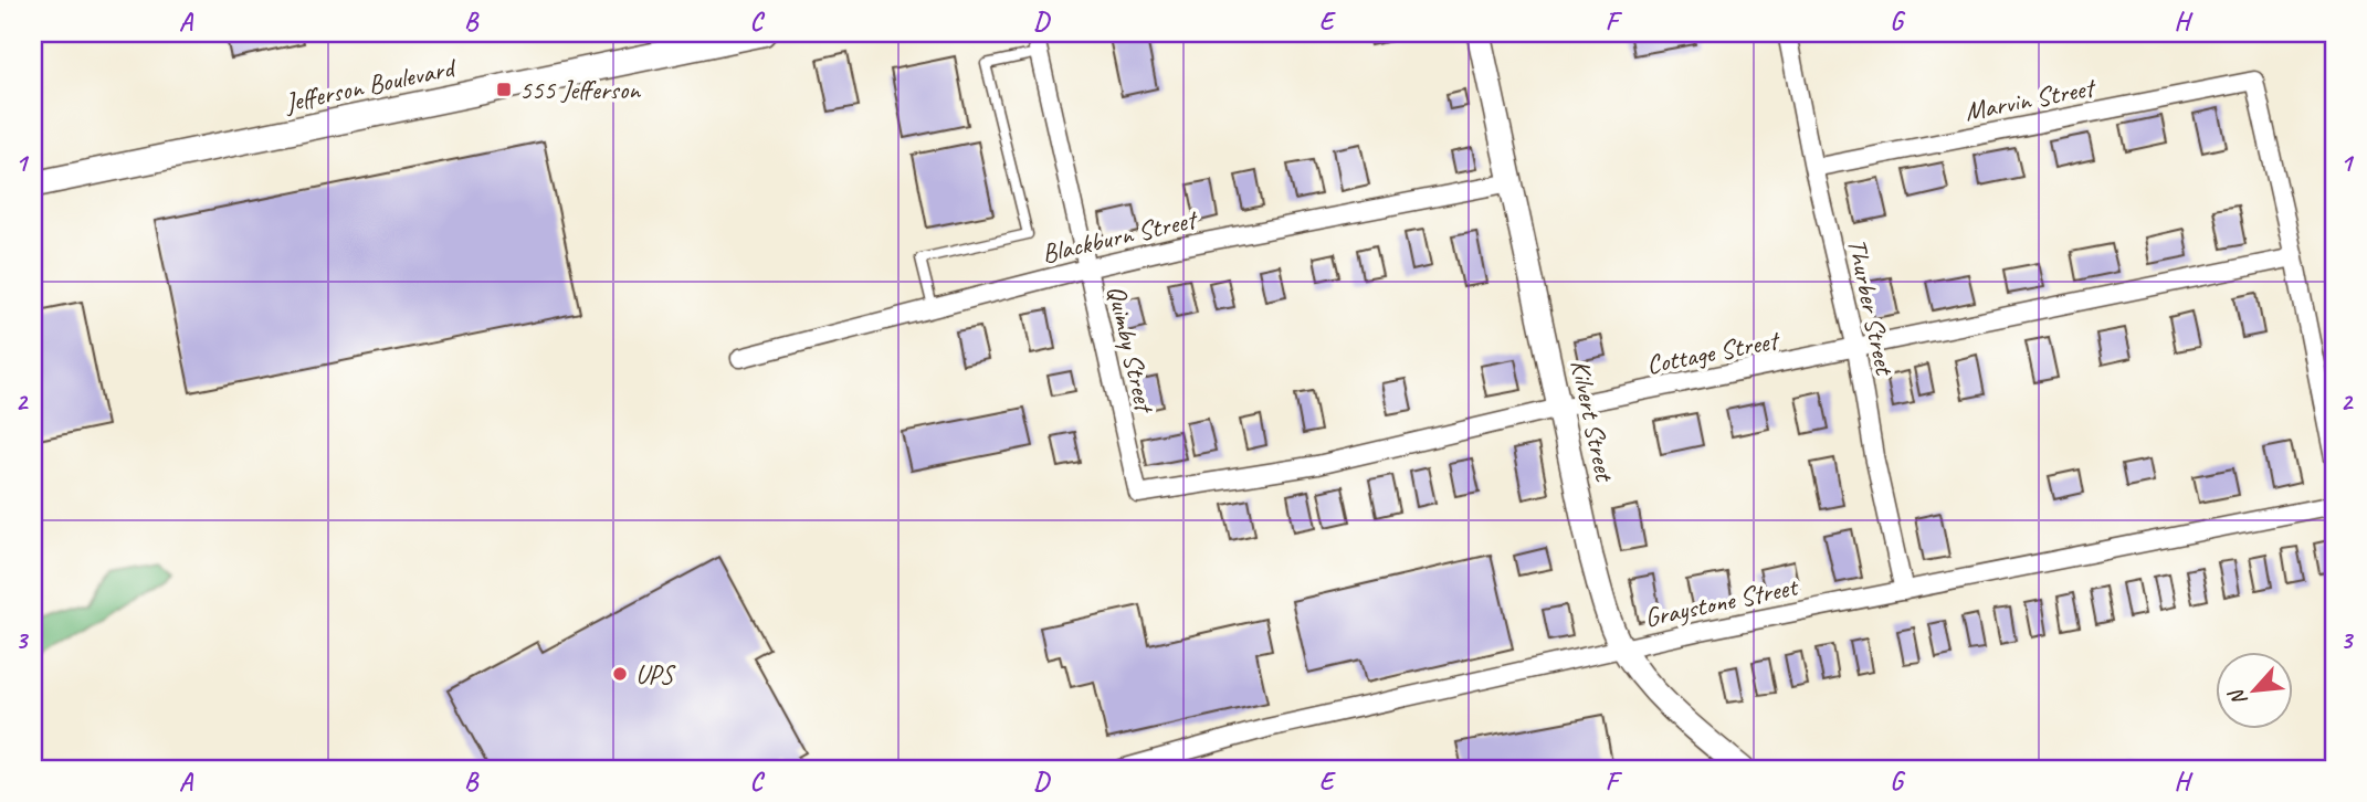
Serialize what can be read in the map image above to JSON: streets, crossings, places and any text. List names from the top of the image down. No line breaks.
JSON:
{"streets":{"main road":["Jefferson Boulevard"],"street":["Marvin Street","Blackburn Street","Thurber Street","Quimby Street","Cottage Street","Kilvert Street","Graystone Street"]},"crossings":[["Marvin Street","Thurber Street"],["Marvin Street","Cottage Street"],["Blackburn Street","Quimby Street"],["Blackburn Street","Kilvert Street"],["Thurber Street","Cottage Street"],["Thurber Street","Graystone Street"],["Quimby Street","Cottage Street"],["Cottage Street","Kilvert Street"],["Kilvert Street","Graystone Street"]],"places":{"transit":["555 Jefferson"],"other":["UPS"]},"north":"bottom left","grid":{"columns":["A","B","C","D","E","F","G","H"],"rows":["1","2","3"]}}
